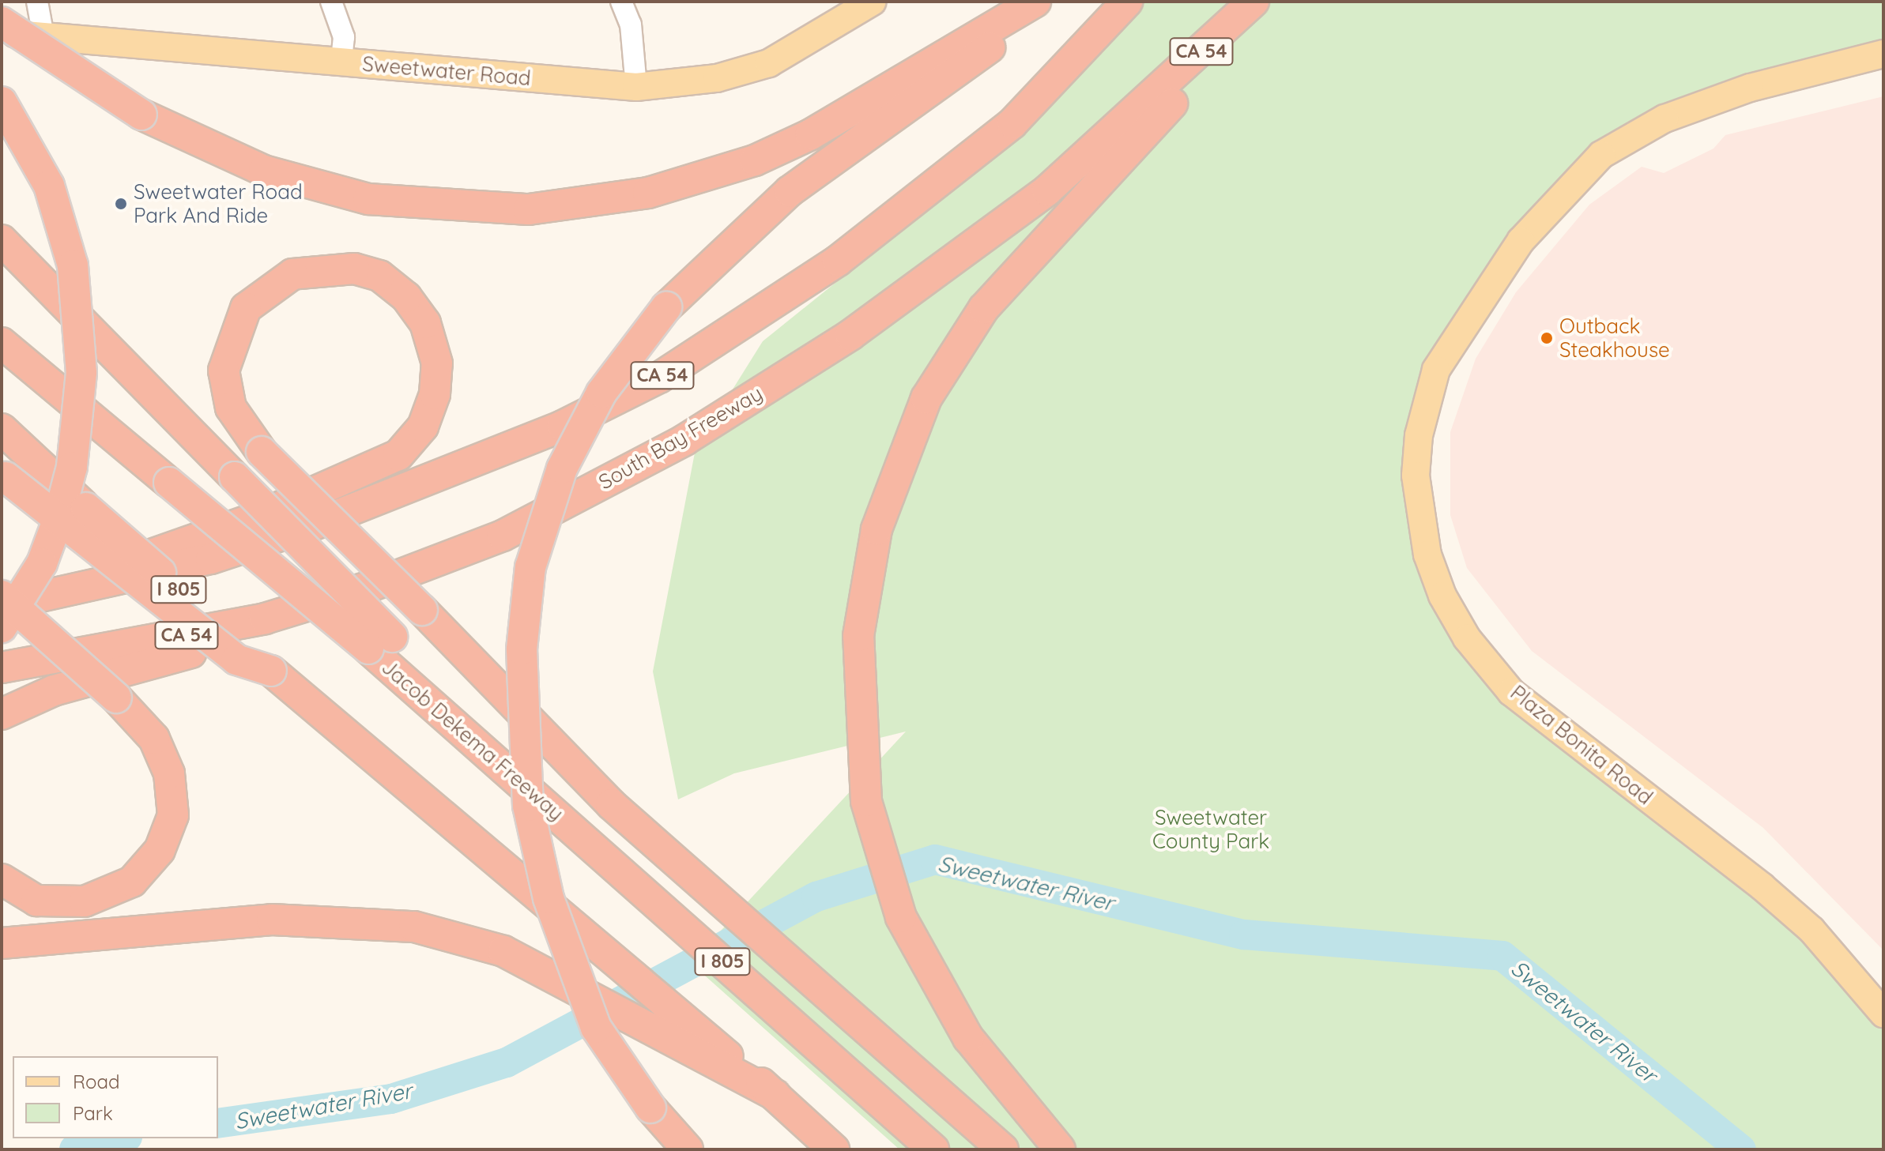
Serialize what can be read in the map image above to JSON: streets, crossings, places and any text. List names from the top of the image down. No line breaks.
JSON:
{"streets":{"highway":["CA 54","South Bay Freeway","I 805","Jacob Dekema Freeway"],"main road":["Sweetwater Road","Plaza Bonita Road"]},"water":["Sweetwater River"],"parks":["Sweetwater County Park"],"places":["Sweetwater Road Park And Ride","Outback Steakhouse"],"legend":["Road","Park"]}
